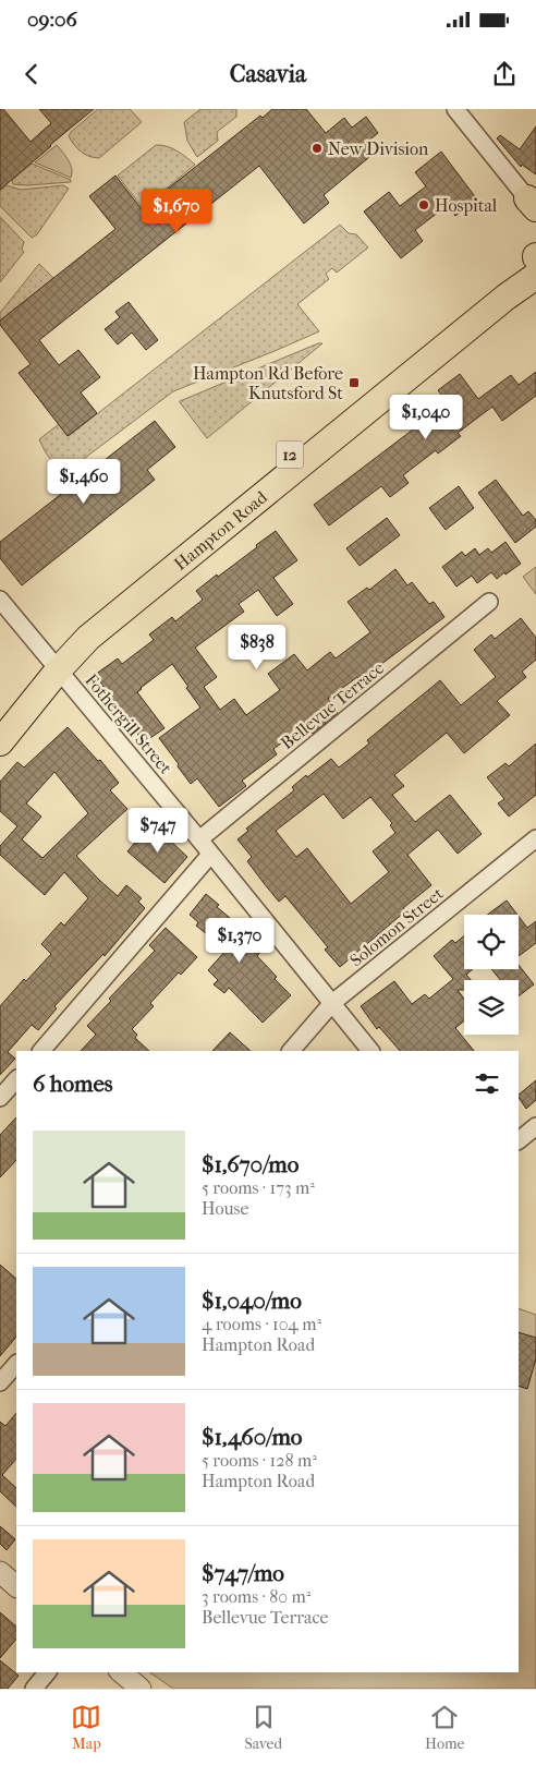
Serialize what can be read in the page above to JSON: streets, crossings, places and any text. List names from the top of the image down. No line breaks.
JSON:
{"streets":{"main road":["12","Hampton Road"],"street":["Bellevue Terrace","Fothergill Street","Solomon Street"]},"crossings":[["Hampton Road","Fothergill Street"],["Bellevue Terrace","Fothergill Street"],["Fothergill Street","Solomon Street"]],"places":{"other":["New Division","Hospital"],"transit":["Hampton Rd Before Knutsford St"]},"page":{"status":"09:06","header":"Casavia","price":["$1,670","$1,040","$1,460","$838","$747","$1,370"],"heading":"6 homes","list":[{"name":"$1,670/mo","note":"5 rooms · 173 m² · House"},{"name":"$1,040/mo","note":"4 rooms · 104 m² · Hampton Road"},{"name":"$1,460/mo","note":"5 rooms · 128 m² · Hampton Road"},{"name":"$747/mo","note":"3 rooms · 80 m² · Bellevue Terrace"}],"tabs":["Map","Saved","Home"]}}
